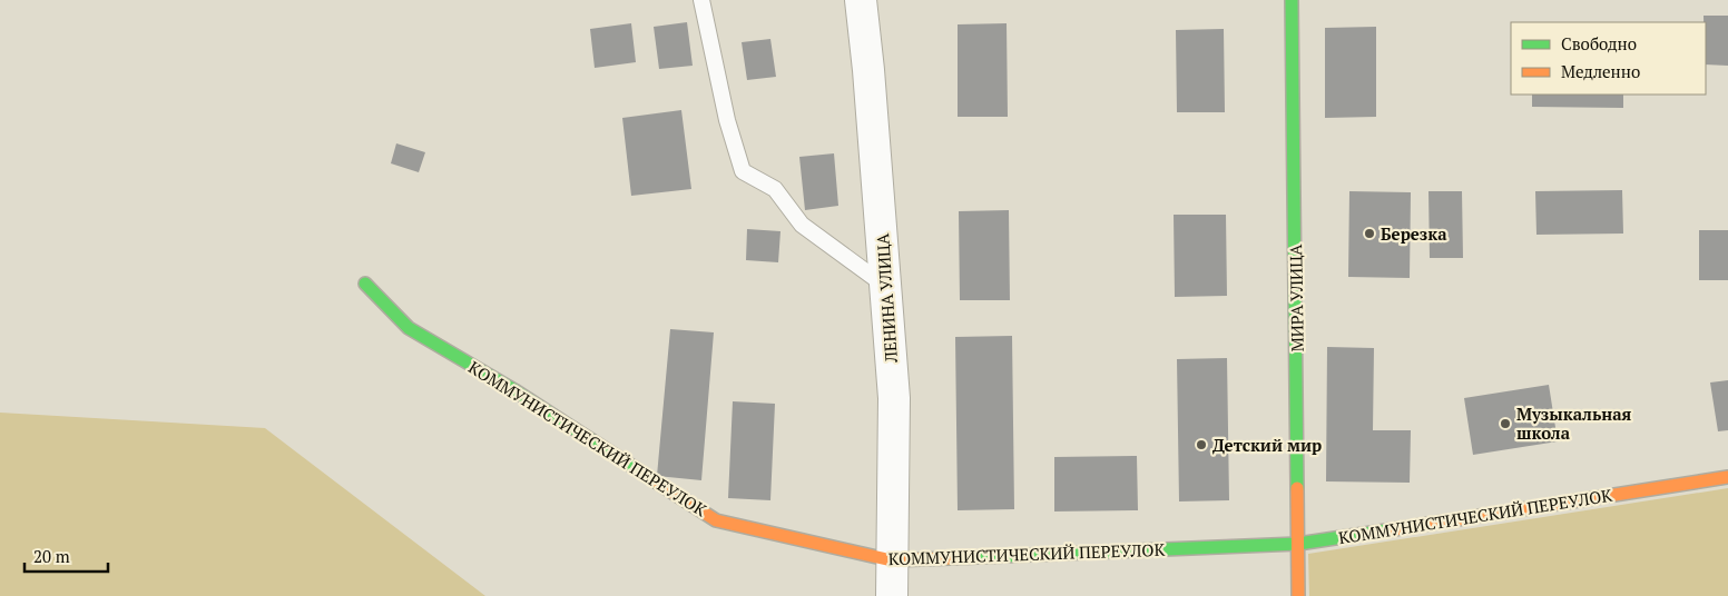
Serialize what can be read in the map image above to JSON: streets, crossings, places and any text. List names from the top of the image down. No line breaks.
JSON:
{"streets":{"street":["ЛЕНИНА УЛИЦА","МИРА УЛИЦА","КОММУНИСТИЧЕСКИЙ ПЕРЕУЛОК"]},"crossings":[["ЛЕНИНА УЛИЦА","КОММУНИСТИЧЕСКИЙ ПЕРЕУЛОК"],["МИРА УЛИЦА","КОММУНИСТИЧЕСКИЙ ПЕРЕУЛОК"]],"places":["Березка","Музыкальная школа","Детский мир"],"legend":["Свободно","Медленно"],"scale_bar":"20 m"}
